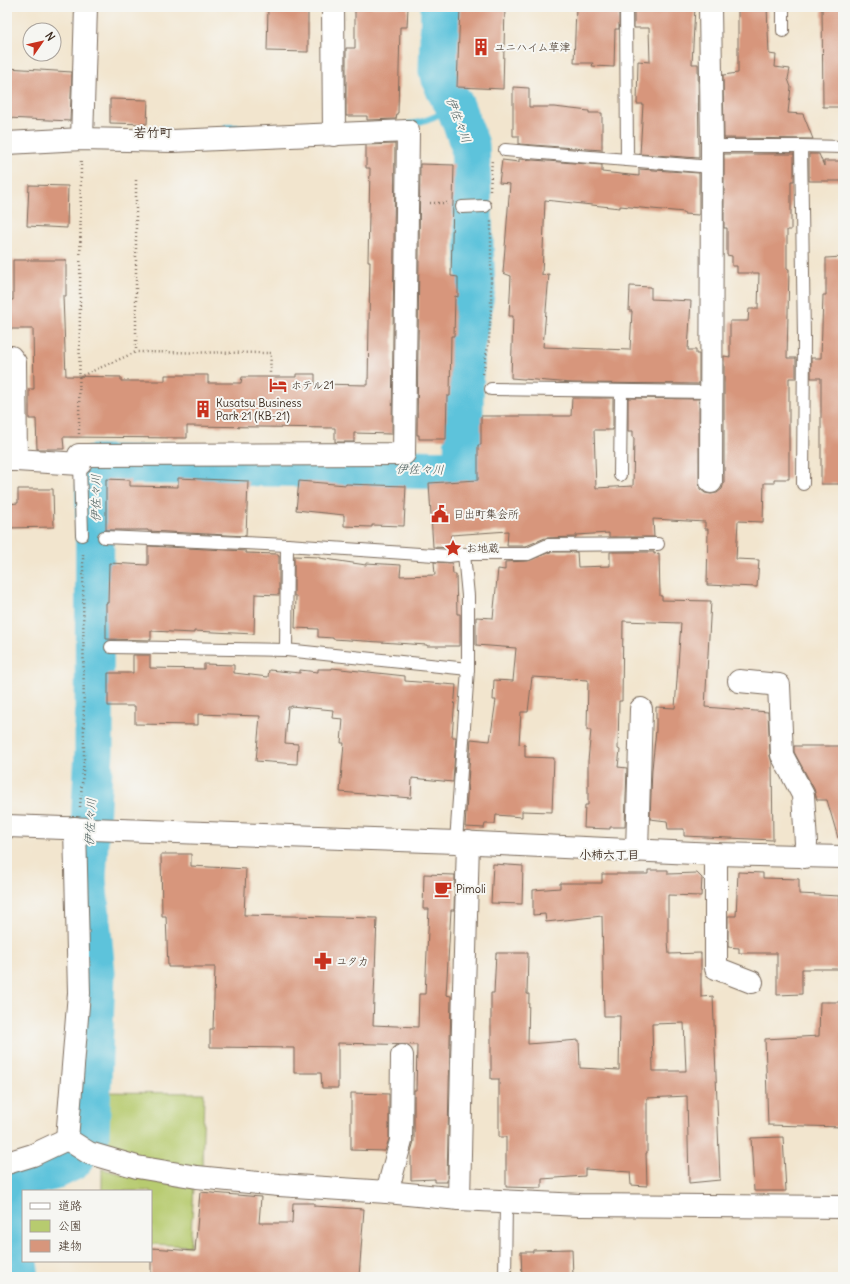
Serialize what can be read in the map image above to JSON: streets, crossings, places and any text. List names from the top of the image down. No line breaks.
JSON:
{"districts":["若竹町","小柿六丁目"],"water":["伊佐々川"],"places":{"building":["ユニハイム草津","Kusatsu Business Park 21 (KB-21)"],"hotel":["ホテル21"],"public building":["日出町集会所"],"place":["お地蔵"],"cafe":["Pimoli"],"pharmacy":["ユタカ"]},"legend":["道路","公園","建物"],"north":"top right"}
